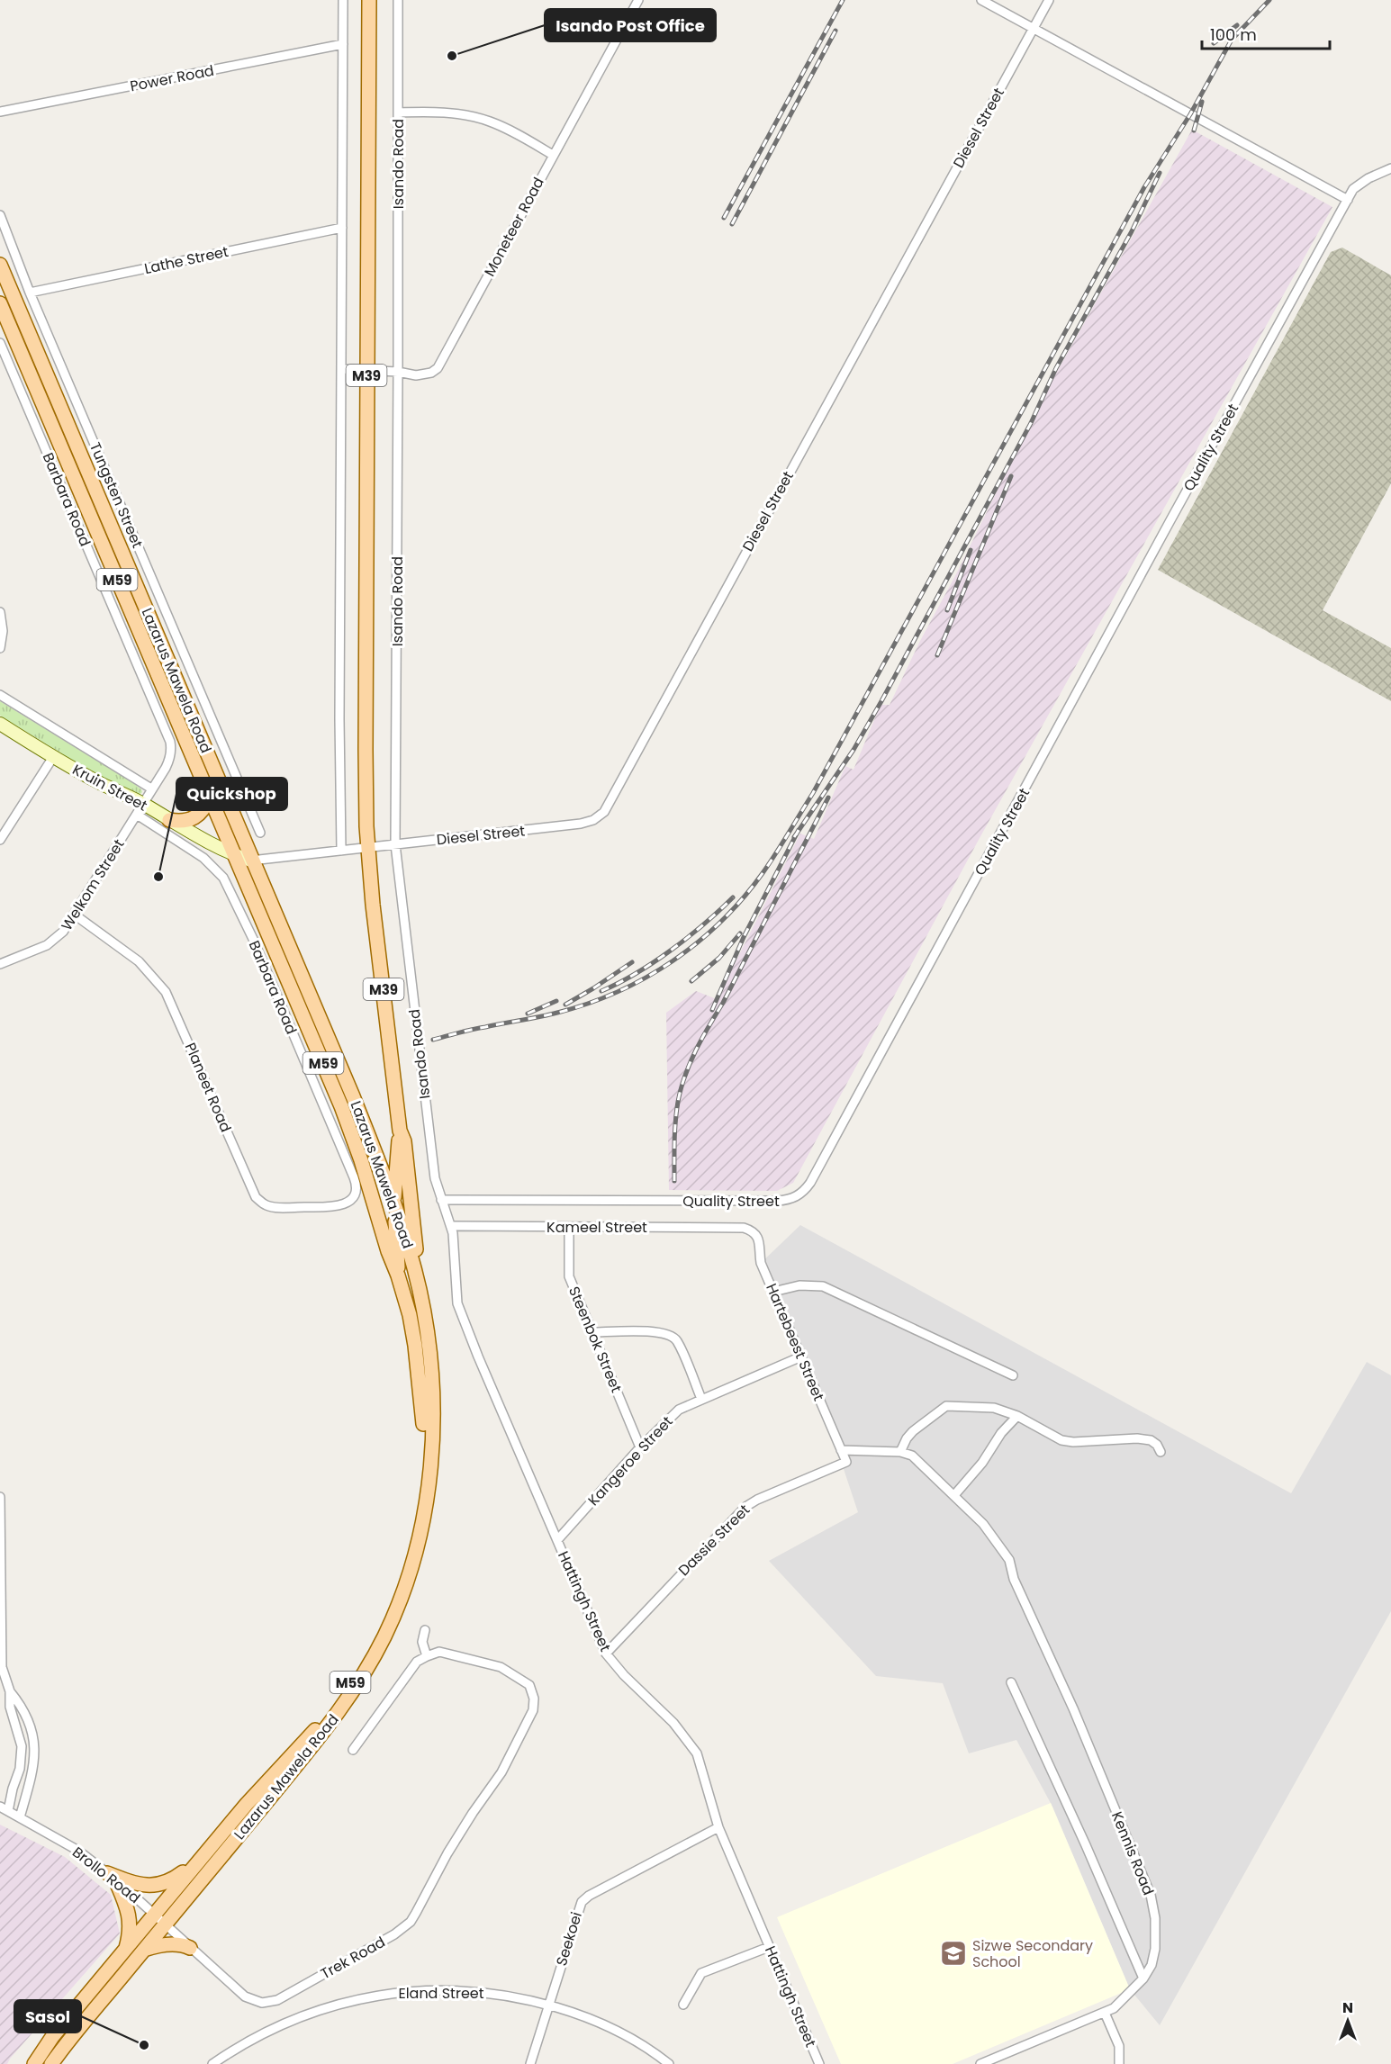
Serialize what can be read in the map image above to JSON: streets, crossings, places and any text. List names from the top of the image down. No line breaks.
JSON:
{"streets":{"main road":["Isando Road","M39","M59","Lazarus Mawela Road","Kruin Street"],"street":["Power Road","Diesel Street","Moneteer Road","Lathe Street","Quality Street","Tungsten Street","Barbara Road","Welkom Street","Planeet Road","Kameel Street","Steenbok Street","Hartebeest Street","Kangeroe Street","Dassie Street","Hattingh Street","Kennis Road","Brollo Road","Seekoei","Trek Road","Eland Street"]},"crossings":[["Diesel Street","Isando Road"],["Isando Road","Moneteer Road"],["Isando Road","M39"],["Isando Road","Quality Street"],["Isando Road","Lazarus Mawela Road"],["Isando Road","Hattingh Street"],["Lathe Street","Tungsten Street"],["M39","Lazarus Mawela Road"],["Quality Street","Hattingh Street"],["Barbara Road","Kruin Street"],["Barbara Road","Welkom Street"],["Barbara Road","Planeet Road"],["M59","Lazarus Mawela Road"],["M59","Brollo Road"],["M59","Trek Road"],["Lazarus Mawela Road","Kruin Street"],["Lazarus Mawela Road","Brollo Road"],["Lazarus Mawela Road","Trek Road"],["Kruin Street","Welkom Street"],["Welkom Street","Planeet Road"],["Kameel Street","Steenbok Street"],["Kameel Street","Hartebeest Street"],["Kameel Street","Hattingh Street"],["Steenbok Street","Kangeroe Street"],["Hartebeest Street","Kangeroe Street"],["Hartebeest Street","Dassie Street"],["Kangeroe Street","Hattingh Street"],["Dassie Street","Hattingh Street"],["Hattingh Street","Seekoei"],["Brollo Road","Trek Road"],["Seekoei","Eland Street"]],"places":{"other":["Isando Post Office","Quickshop","Sasol"],"school or university":["Sizwe Secondary School"]},"scale_bar":"100 m","north":"top"}
